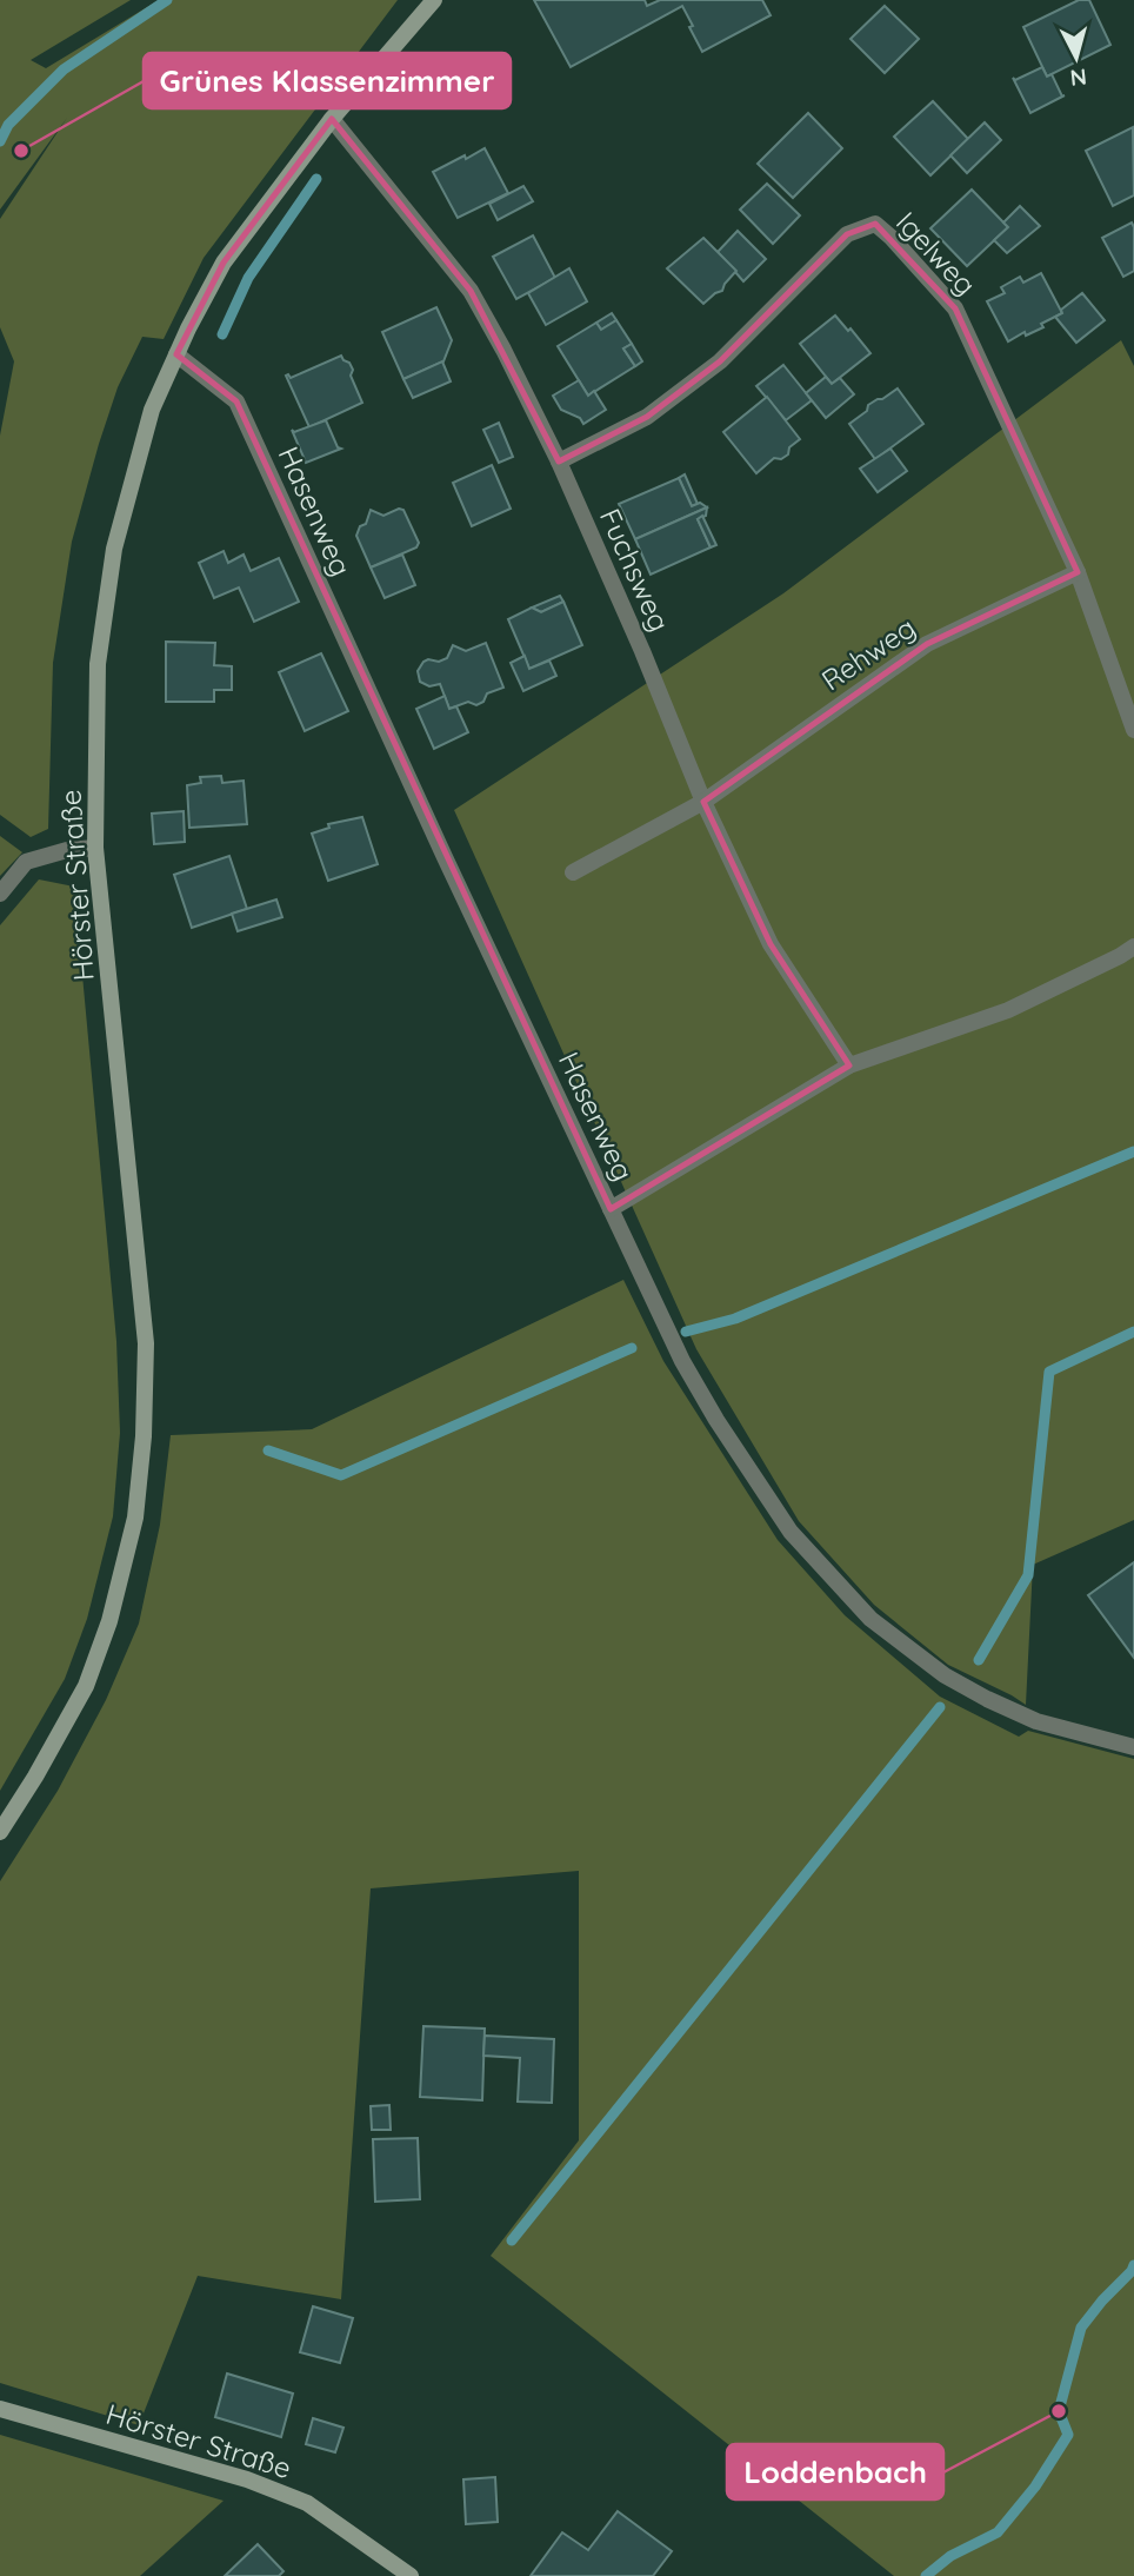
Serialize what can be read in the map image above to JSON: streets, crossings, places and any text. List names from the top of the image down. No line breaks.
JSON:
{"streets":{"street":["Igelweg","Hasenweg","Fuchsweg","Rehweg","Hörster Straße"]},"crossings":[["Igelweg","Fuchsweg"],["Igelweg","Rehweg"],["Hasenweg","Hörster Straße"],["Fuchsweg","Rehweg"],["Fuchsweg","Hörster Straße"]],"places":["Grünes Klassenzimmer","Loddenbach"],"north":"bottom"}
